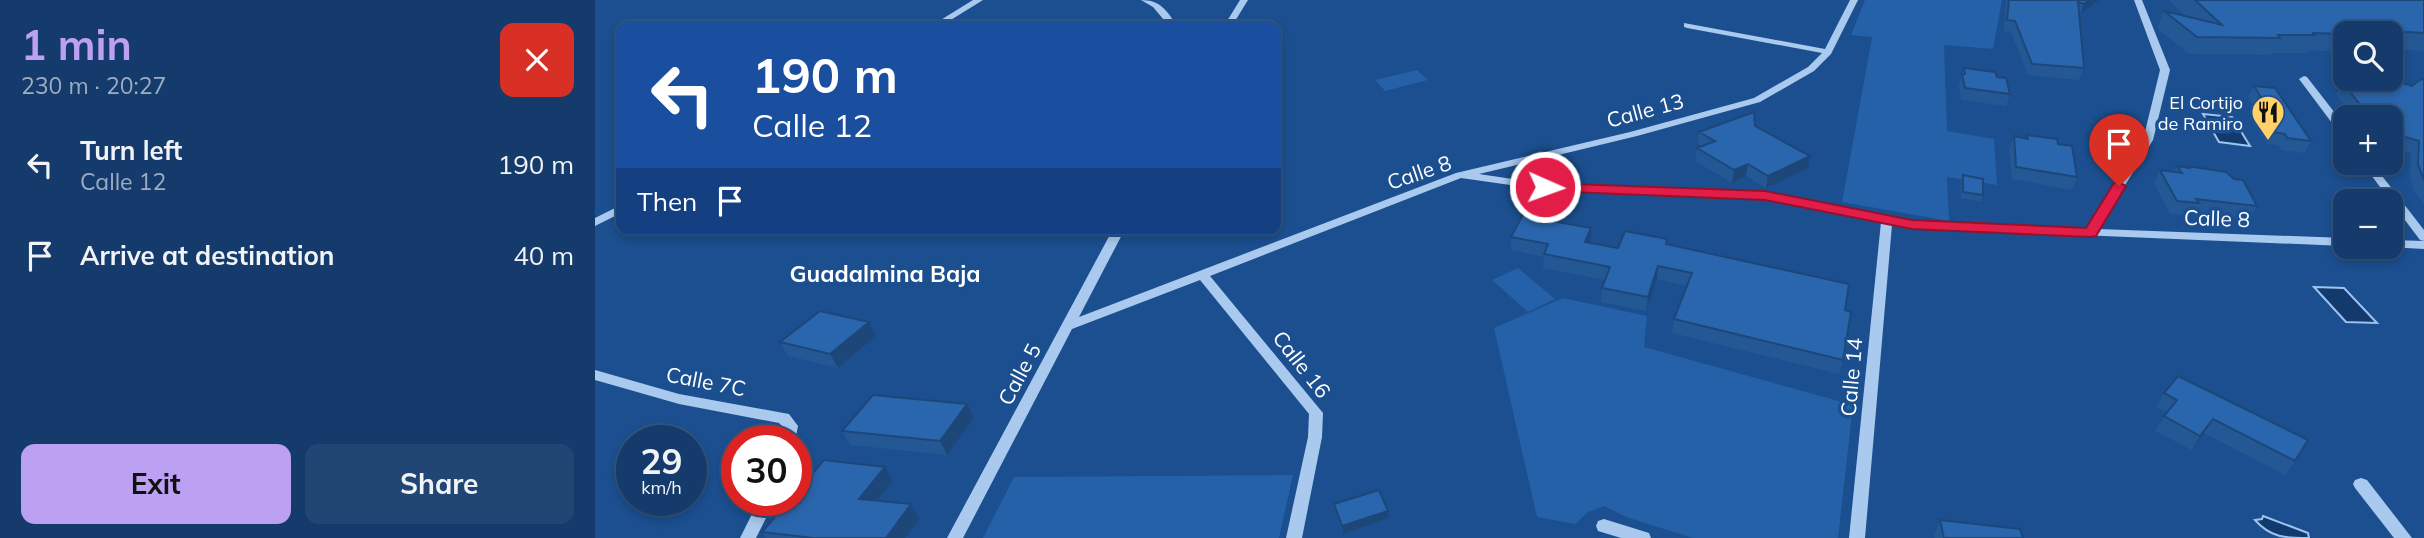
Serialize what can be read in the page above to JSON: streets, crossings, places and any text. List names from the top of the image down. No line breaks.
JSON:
{"streets":{"street":["Calle 13","Calle 8","Calle 16","Calle 5","Calle 14","Calle 7C"]},"crossings":[["Calle 13","Calle 8"],["Calle 8","Calle 16"],["Calle 8","Calle 5"],["Calle 8","Calle 14"]],"districts":["Guadalmina Baja"],"places":{"restaurant":["El Cortijo de Ramiro"]},"page":{"heading":["1 min","230 m · 20:27"],"map_buttons":["+","−"],"turn":["190 m","Calle 12"],"list":[{"name":"Turn left","note":"Calle 12","value":"190 m"},{"name":"Arrive at destination","value":"40 m"}],"then":"Then","speed":"29 km/h","limit":"30","buttons":["Exit","Share"]}}
